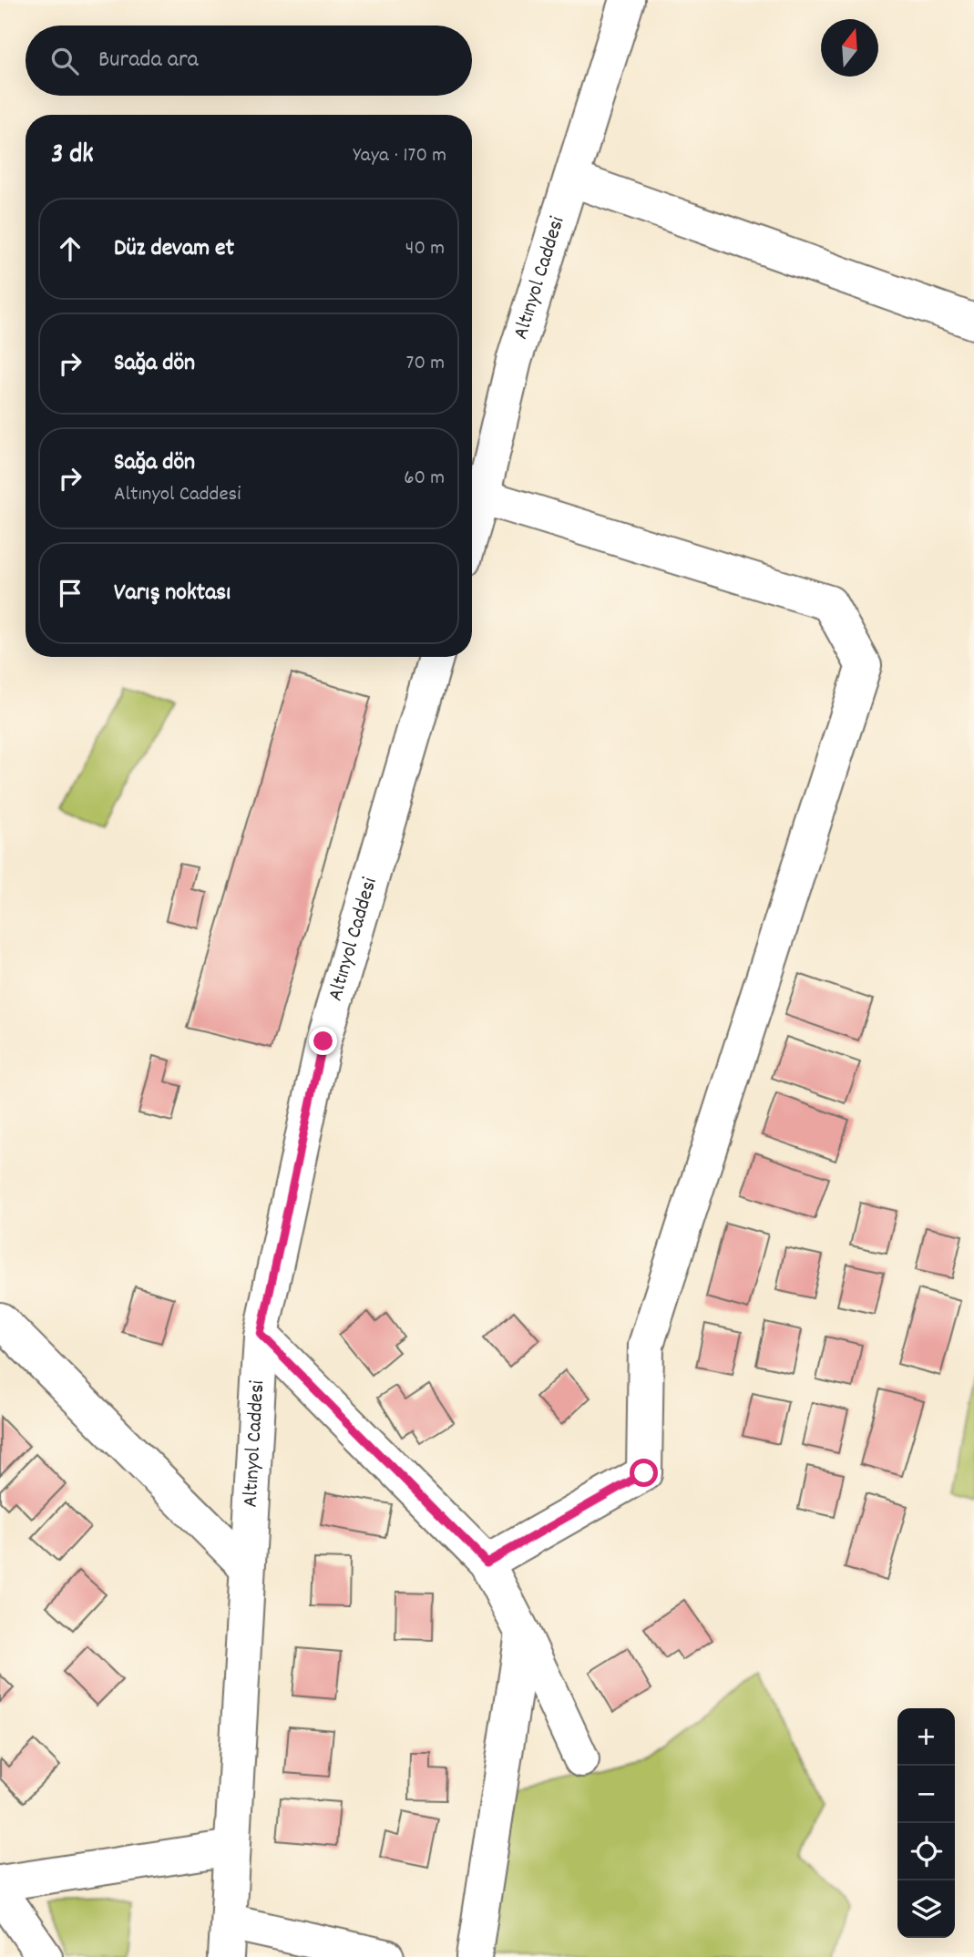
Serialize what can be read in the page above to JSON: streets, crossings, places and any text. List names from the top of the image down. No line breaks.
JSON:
{"streets":{"street":["Altınyol Caddesi"]},"north":"top","page":{"search":"Burada ara","heading":["3 dk","Yaya · 170 m"],"list":[["Düz devam et","40 m"],["Sağa dön","70 m"],["Sağa dön","Altınyol Caddesi","60 m"],"Varış noktası"],"map_buttons":["+","−"]}}
